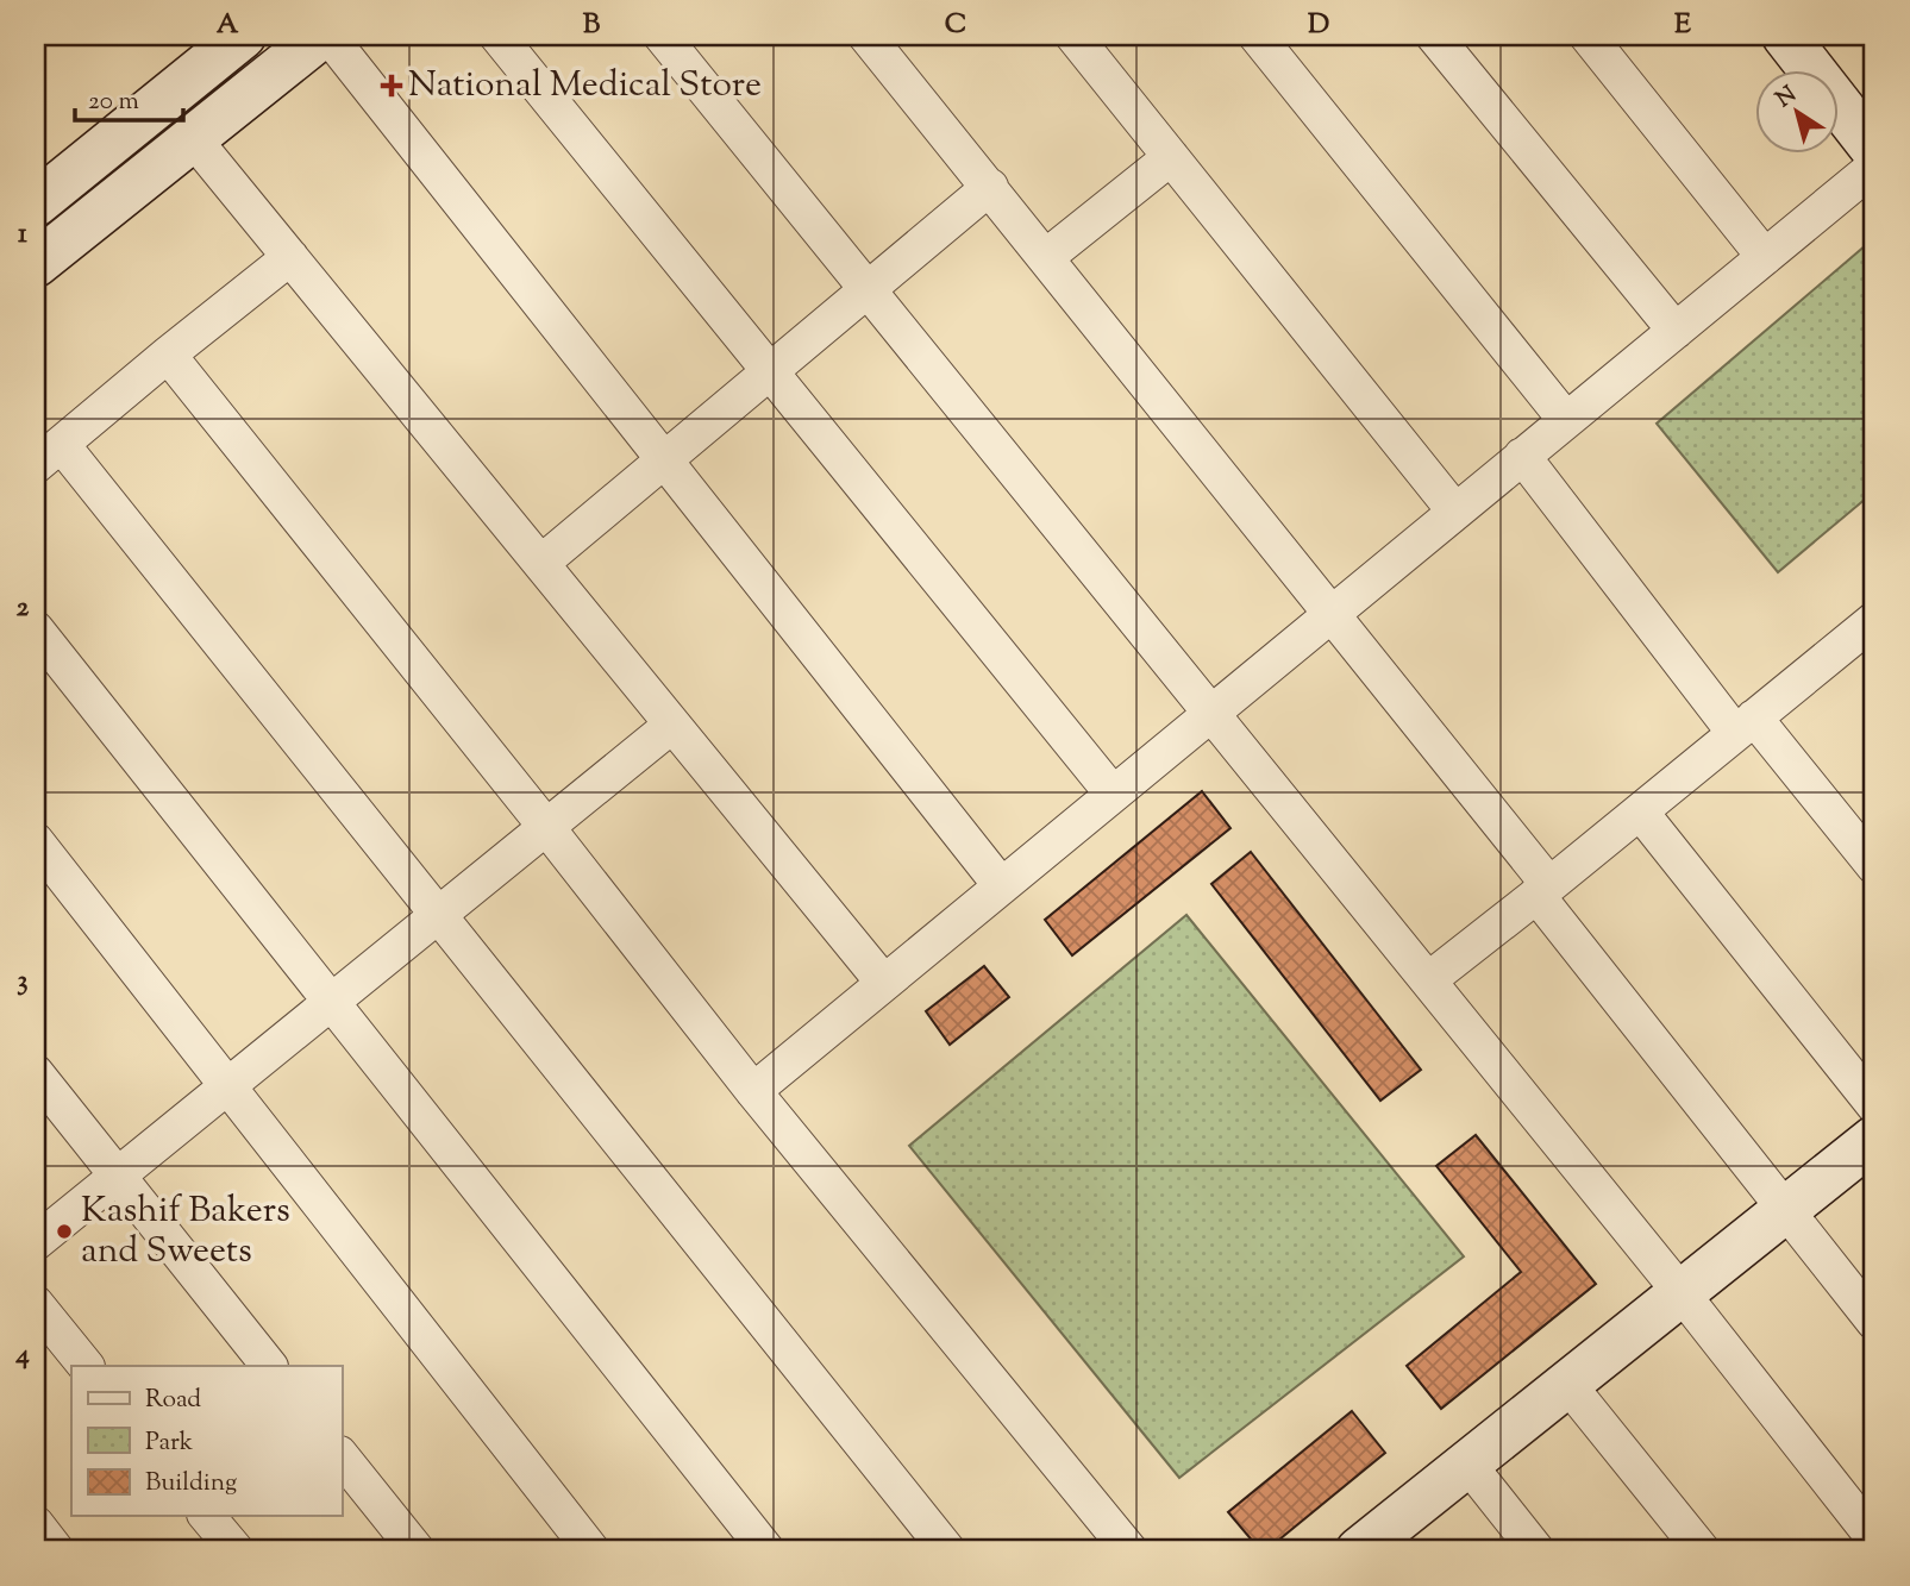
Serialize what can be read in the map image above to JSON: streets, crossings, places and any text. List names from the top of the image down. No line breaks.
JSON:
{"places":{"health":["National Medical Store"],"other":["Kashif Bakers and Sweets"]},"legend":["Road","Park","Building"],"scale_bar":"20 m","north":"top left","grid":{"columns":["A","B","C","D","E"],"rows":["1","2","3","4"]}}
